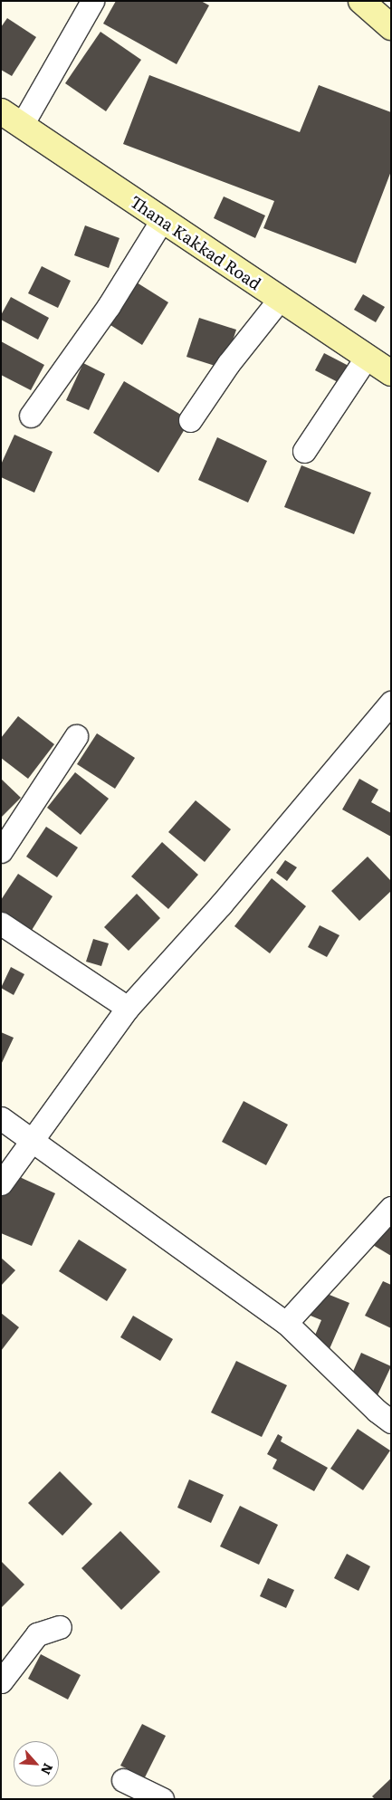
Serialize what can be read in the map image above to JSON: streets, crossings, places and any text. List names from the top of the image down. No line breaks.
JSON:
{"streets":{"main road":["Thana Kakkad Road"]},"north":"bottom right"}
